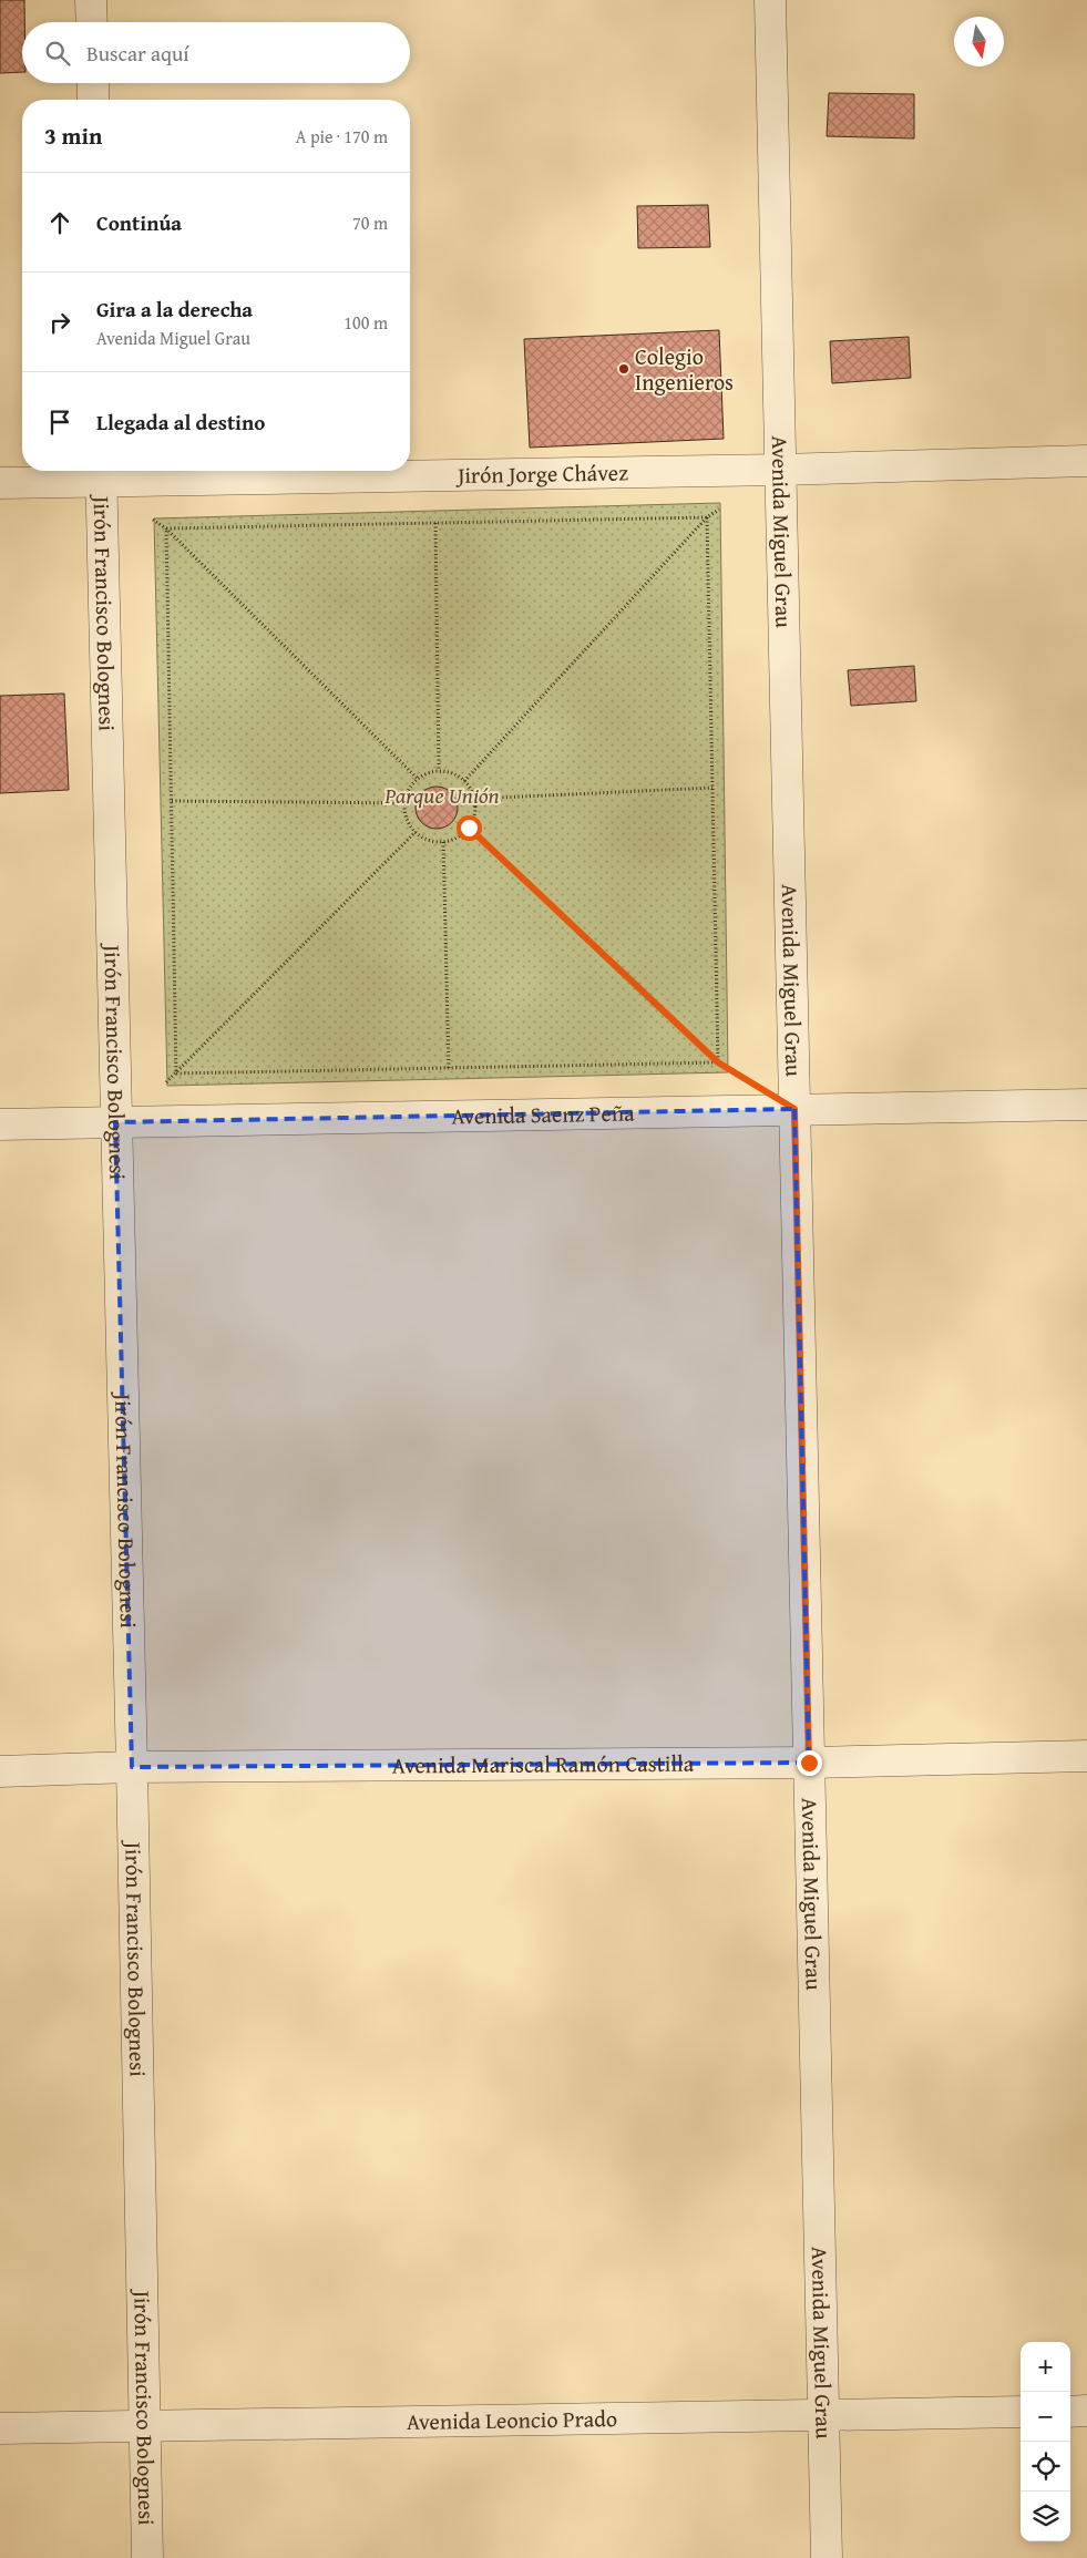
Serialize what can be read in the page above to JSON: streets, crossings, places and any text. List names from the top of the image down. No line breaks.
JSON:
{"streets":{"street":["Jirón Jorge Chávez","Avenida Miguel Grau","Jirón Francisco Bolognesi","Avenida Saenz Peña","Avenida Mariscal Ramón Castilla","Avenida Leoncio Prado"]},"crossings":[["Jirón Jorge Chávez","Avenida Miguel Grau"],["Jirón Jorge Chávez","Jirón Francisco Bolognesi"],["Avenida Miguel Grau","Avenida Saenz Peña"],["Avenida Miguel Grau","Avenida Mariscal Ramón Castilla"],["Avenida Miguel Grau","Avenida Leoncio Prado"],["Jirón Francisco Bolognesi","Avenida Saenz Peña"],["Jirón Francisco Bolognesi","Avenida Mariscal Ramón Castilla"],["Jirón Francisco Bolognesi","Avenida Leoncio Prado"]],"parks":["Parque Unión"],"places":["Colegio Ingenieros"],"north":"bottom","page":{"search":"Buscar aquí","heading":["3 min","A pie · 170 m"],"list":[["Continúa","70 m"],["Gira a la derecha","Avenida Miguel Grau","100 m"],"Llegada al destino"],"map_buttons":["+","−"]}}
